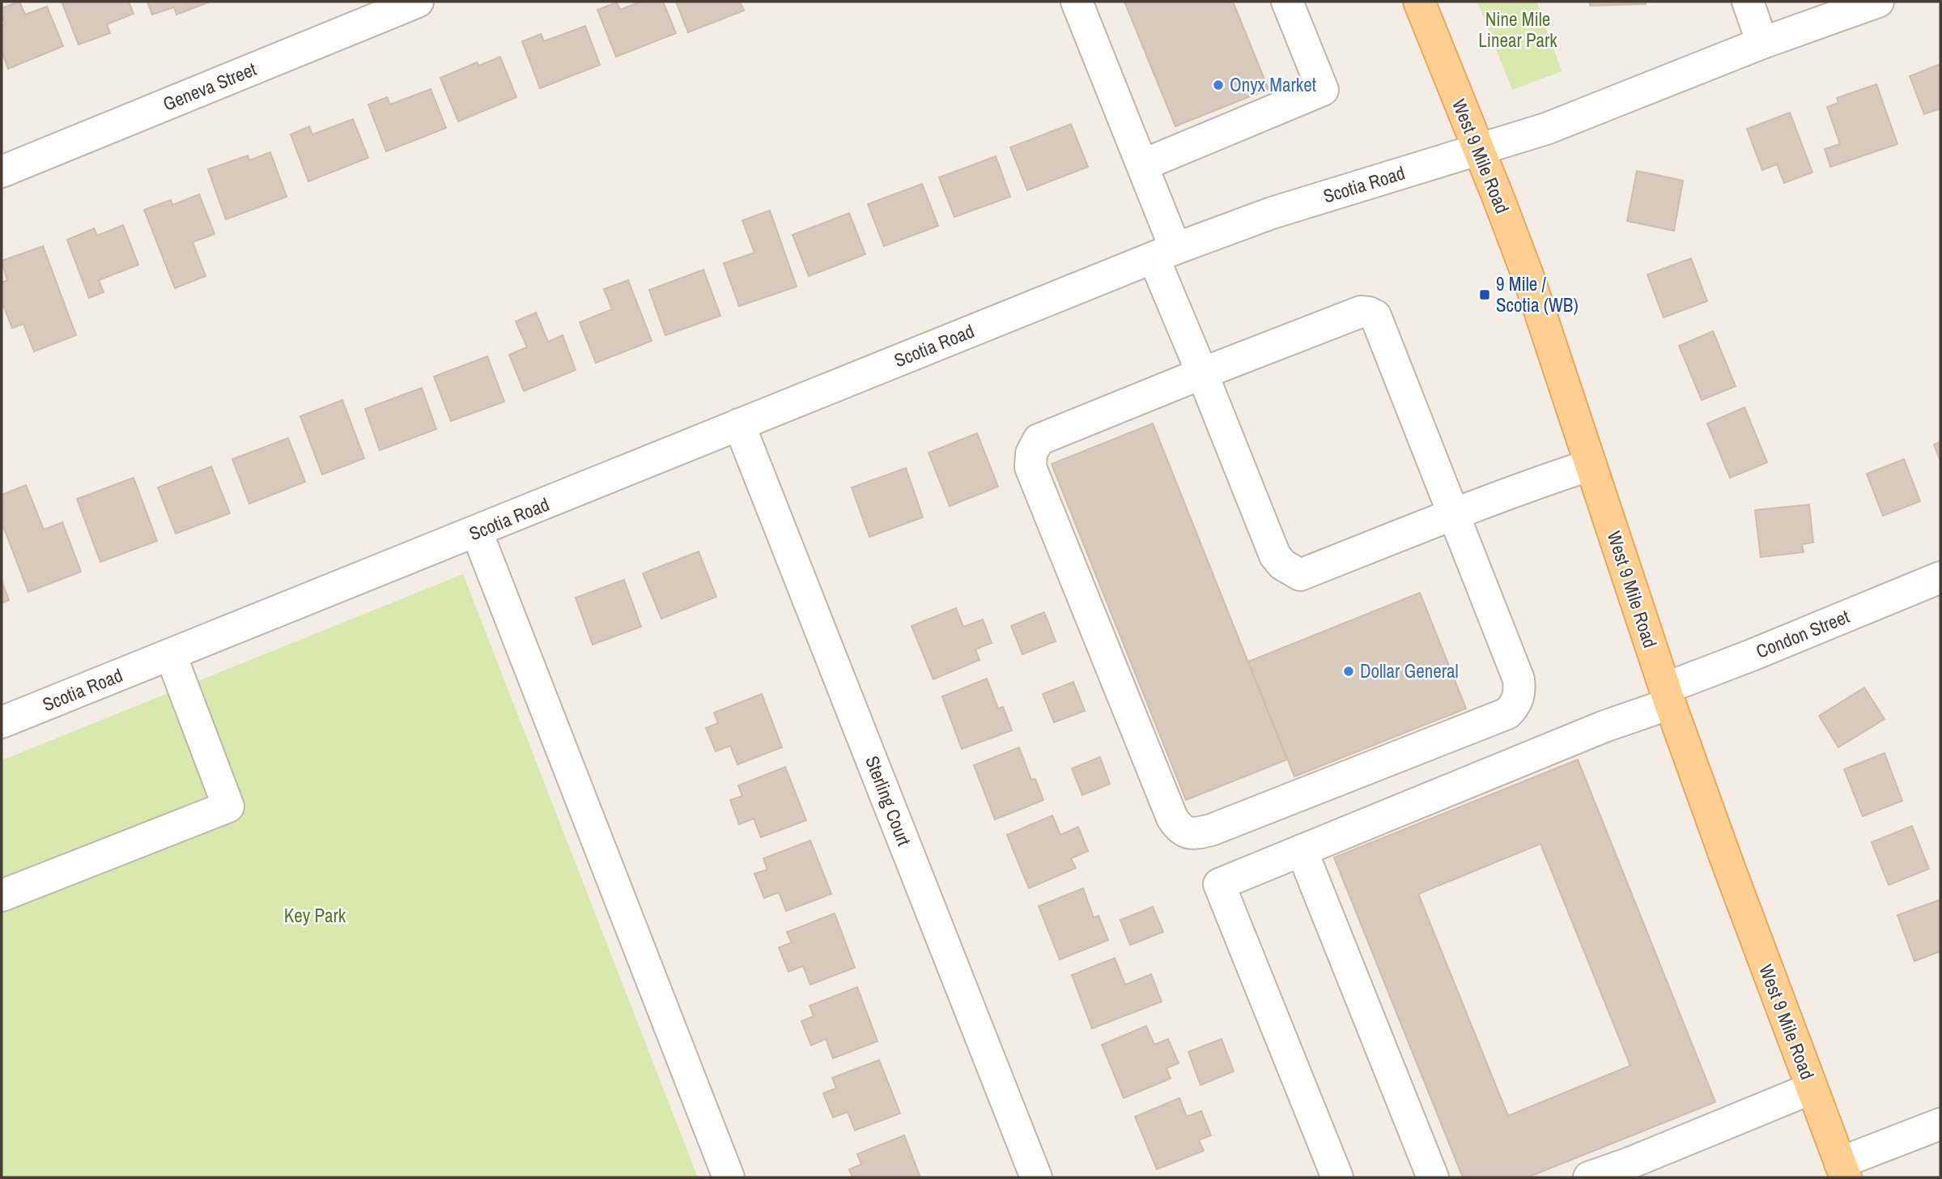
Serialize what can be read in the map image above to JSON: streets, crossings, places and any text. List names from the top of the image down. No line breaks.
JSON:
{"streets":{"main road":["West 9 Mile Road"],"street":["Geneva Street","Scotia Road","Condon Street","Sterling Court"]},"crossings":[["West 9 Mile Road","Scotia Road"],["West 9 Mile Road","Condon Street"],["Scotia Road","Sterling Court"]],"parks":["Nine Mile Linear Park","Key Park"],"places":{"other":["Onyx Market","Dollar General"],"transit":["9 Mile / Scotia (WB)"]}}
